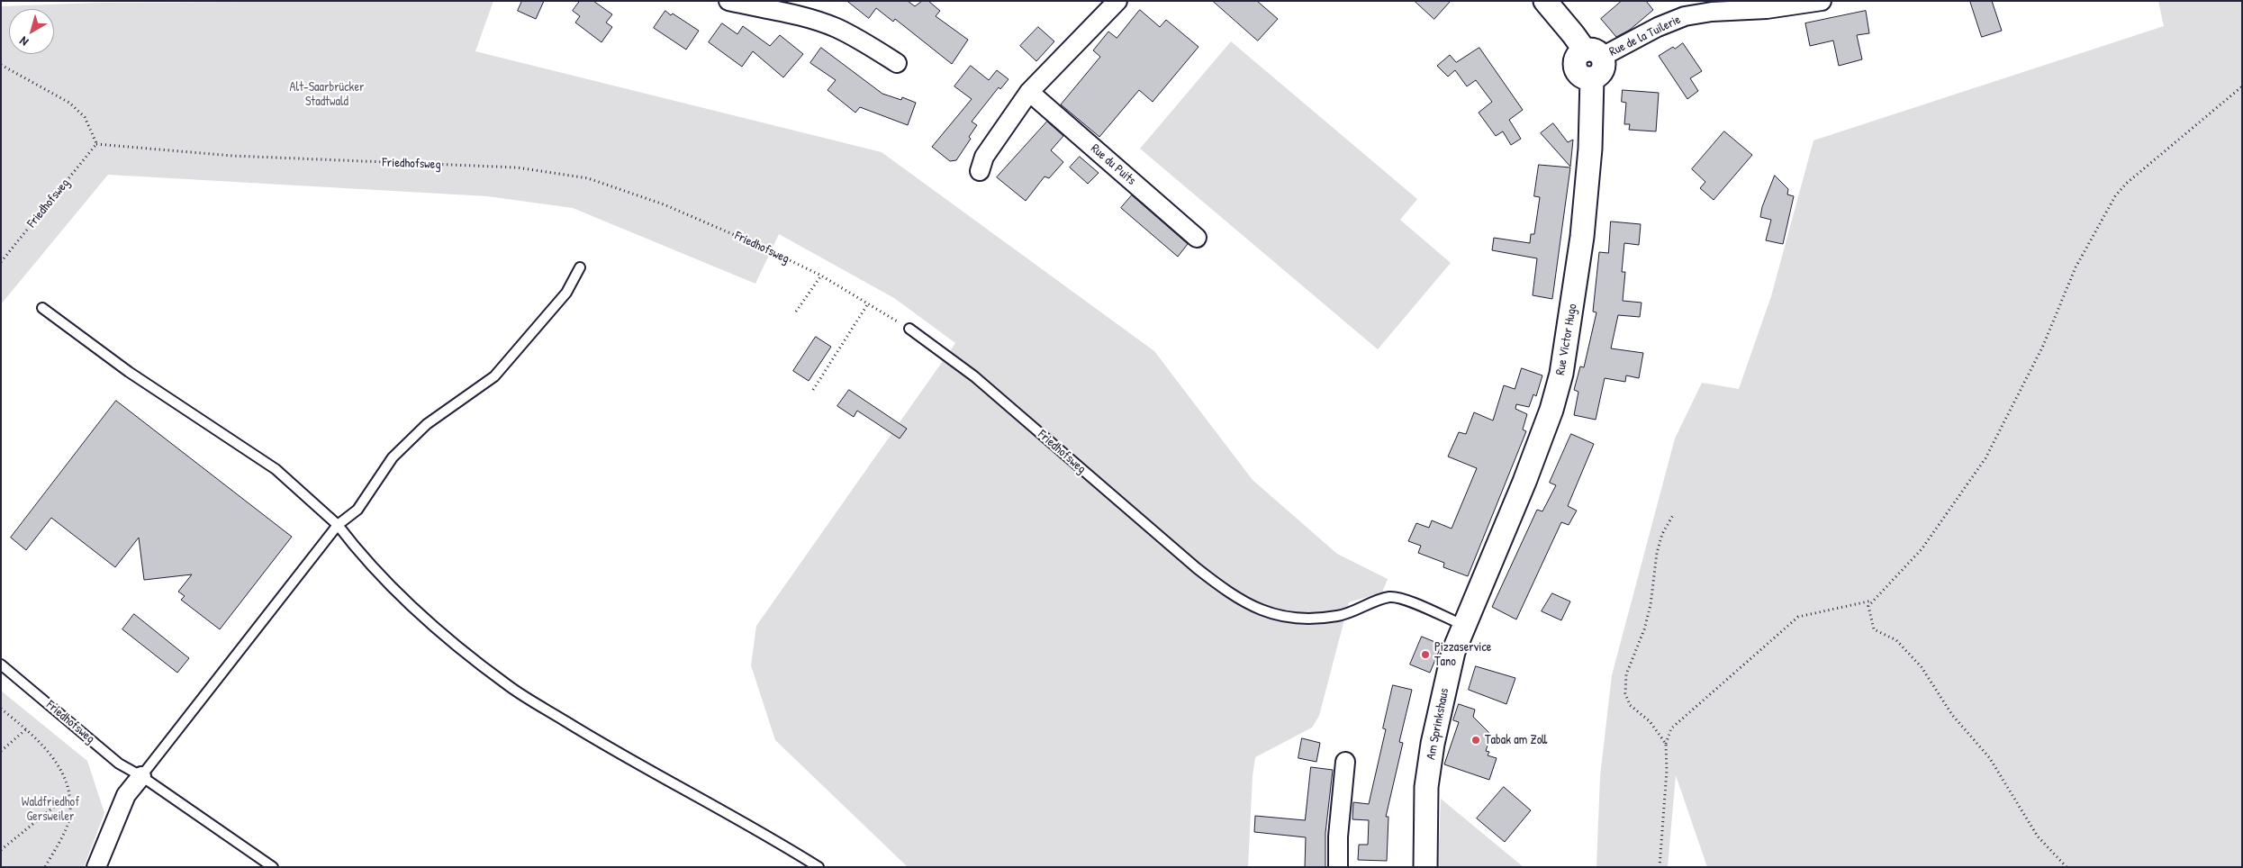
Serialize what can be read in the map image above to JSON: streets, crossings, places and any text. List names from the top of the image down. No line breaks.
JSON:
{"streets":{"street":["Rue de la Tuilerie","Rue du Puits","Rue Victor Hugo","Am Sprinkshaus"],"lane":["Friedhofsweg"]},"crossings":[["Rue de la Tuilerie","Rue Victor Hugo"],["Friedhofsweg","Am Sprinkshaus"],["Rue Victor Hugo","Am Sprinkshaus"]],"parks":["Alt-Saarbrücker Stadtwald","Waldfriedhof Gersweiler"],"places":["Pizzaservice Tano","Tabak am Zoll"],"north":"bottom left"}
